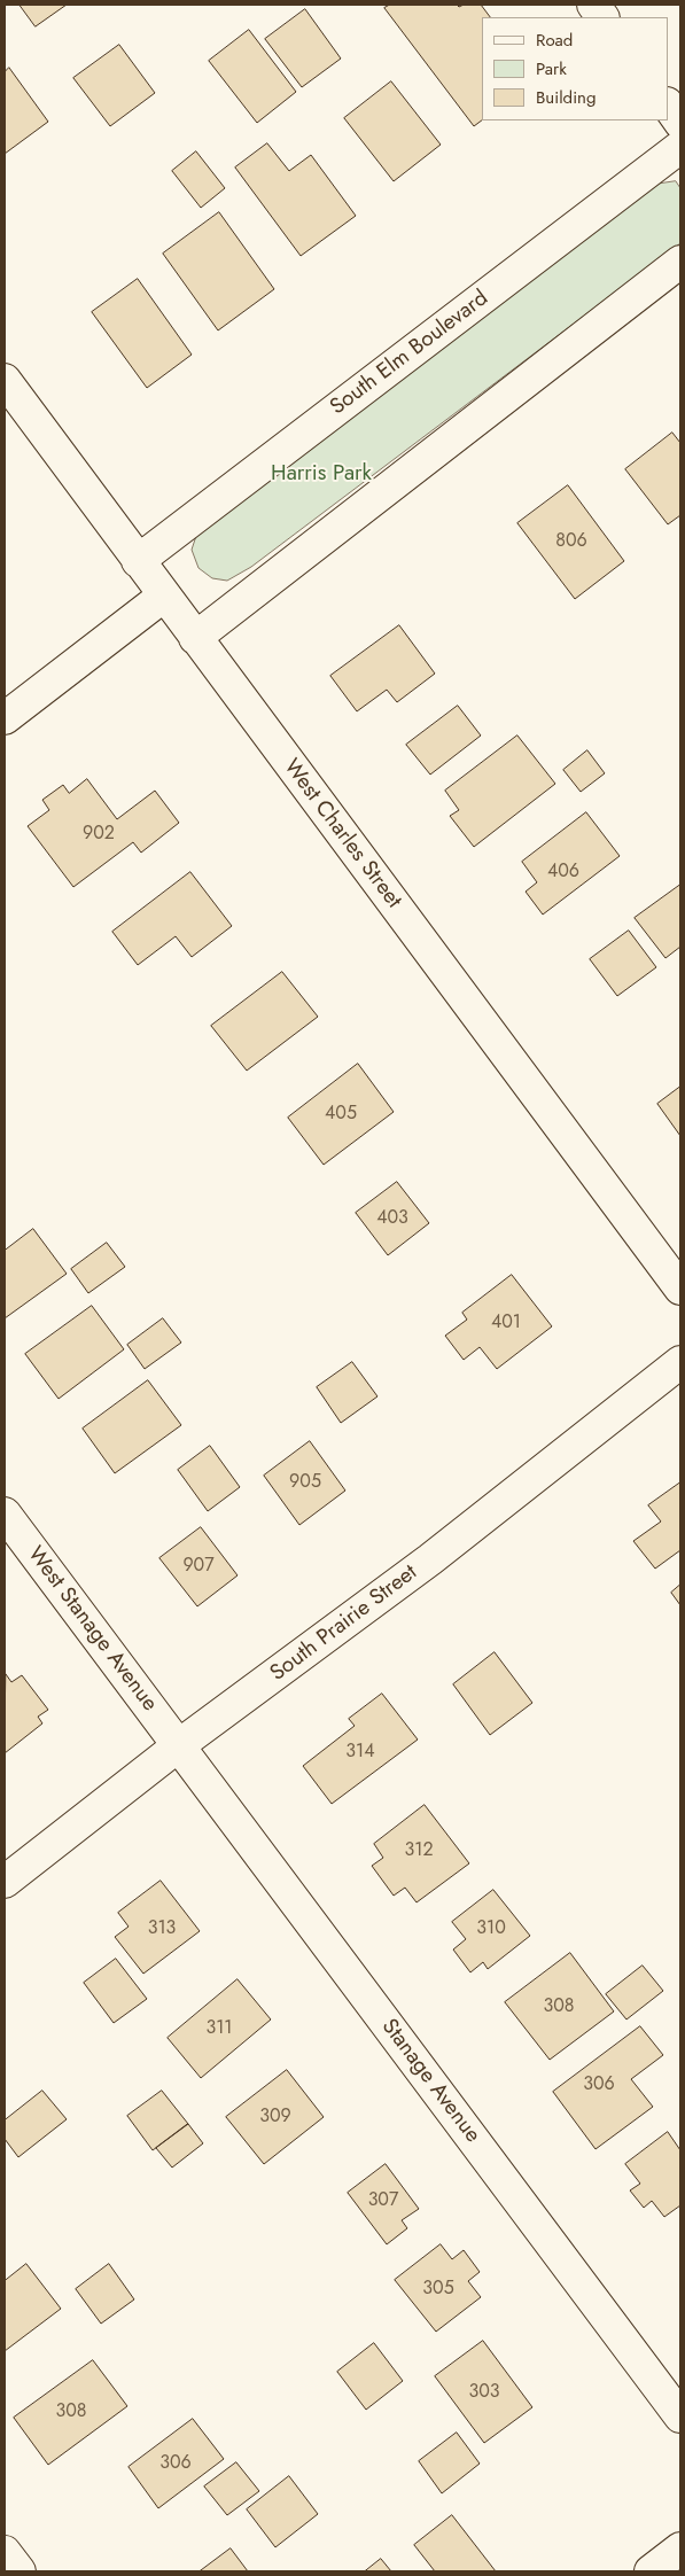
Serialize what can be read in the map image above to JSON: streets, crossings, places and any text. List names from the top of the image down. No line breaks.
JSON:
{"streets":{"street":["South Elm Boulevard","West Charles Street","South Prairie Street","West Stanage Avenue","Stanage Avenue"]},"crossings":[["South Elm Boulevard","West Charles Street"],["South Prairie Street","West Stanage Avenue"],["South Prairie Street","Stanage Avenue"],["West Stanage Avenue","Stanage Avenue"]],"parks":["Harris Park"],"house_numbers":["806","902","406","405","403","401","905","907","314","312","313","310","308","311","306","309","307","305","303","308","306"],"legend":["Road","Park","Building"]}
